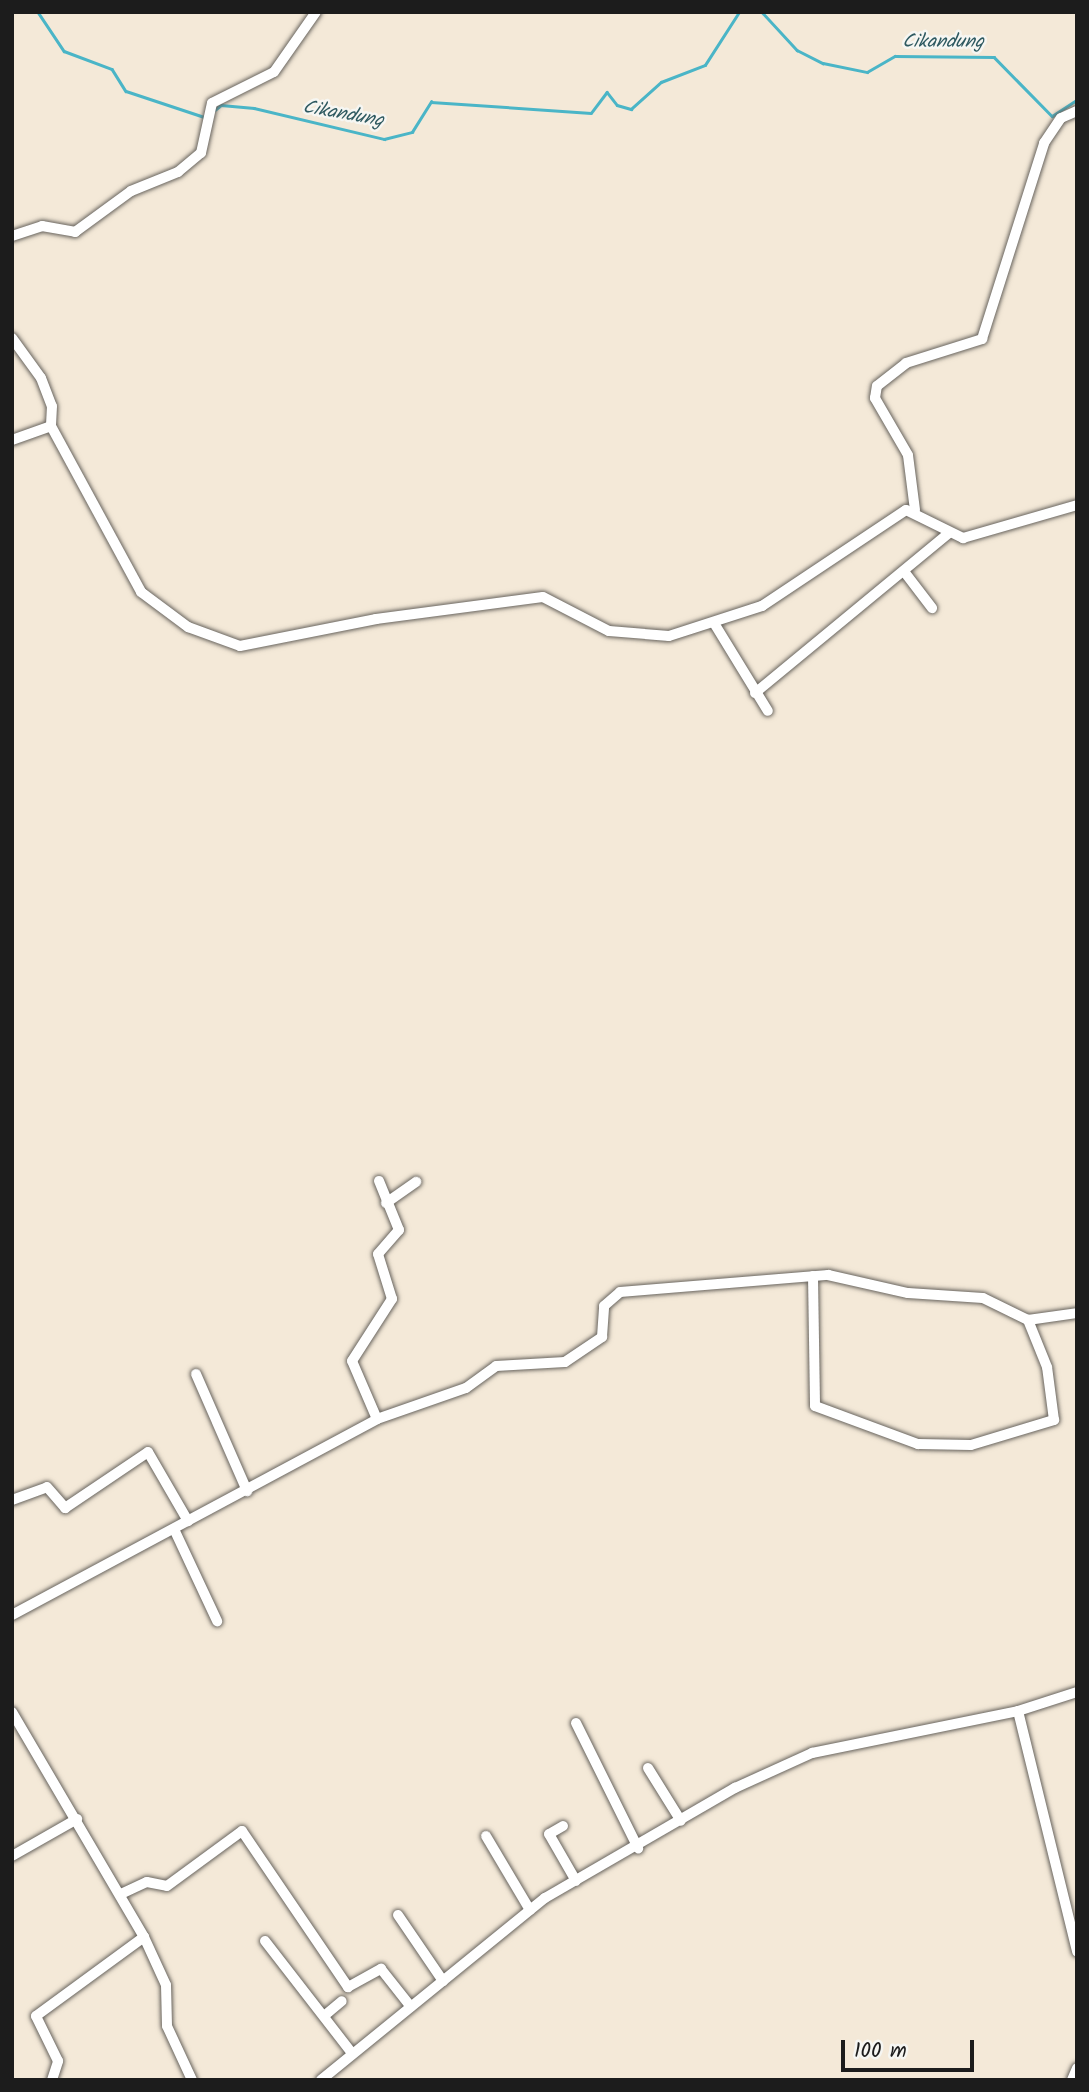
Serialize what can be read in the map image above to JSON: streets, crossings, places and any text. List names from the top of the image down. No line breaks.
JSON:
{"water":["Cikandung"],"scale_bar":"100 m"}
